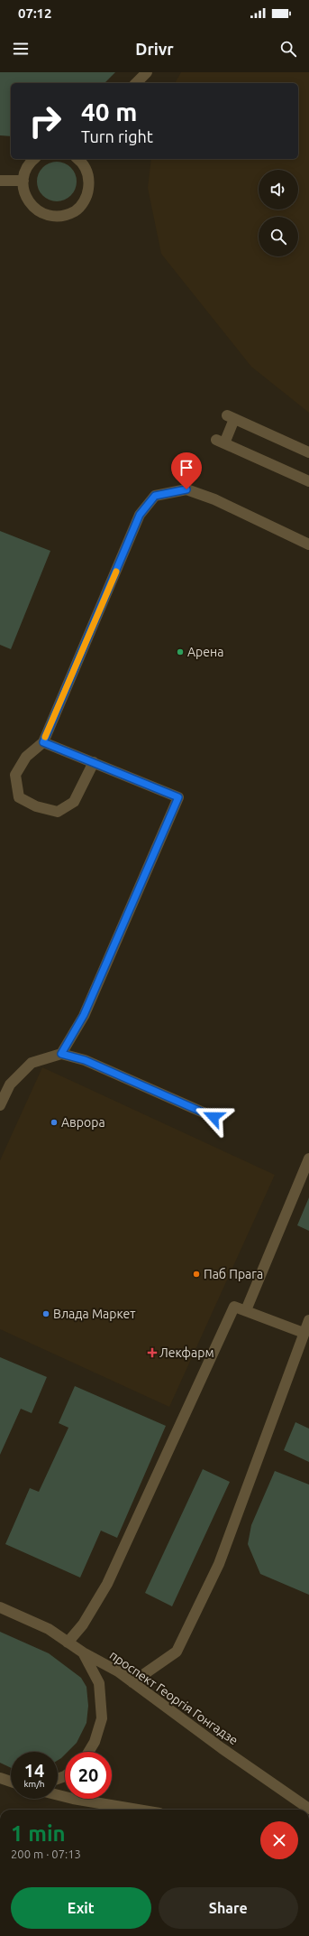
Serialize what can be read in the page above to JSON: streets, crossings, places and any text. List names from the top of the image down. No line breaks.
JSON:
{"streets":{"street":["проспект Георгія Гонгадзе"]},"places":{"other":["Арена","Аврора","Паб Прага","Влада Маркет"],"health":["Лекфарм"]},"page":{"status":"07:12","header":"Drivr","turn":["40 m","Turn right"],"speed":"14 km/h","limit":"20","heading":["1 min","200 m · 07:13"],"buttons":["Exit","Share"]}}
